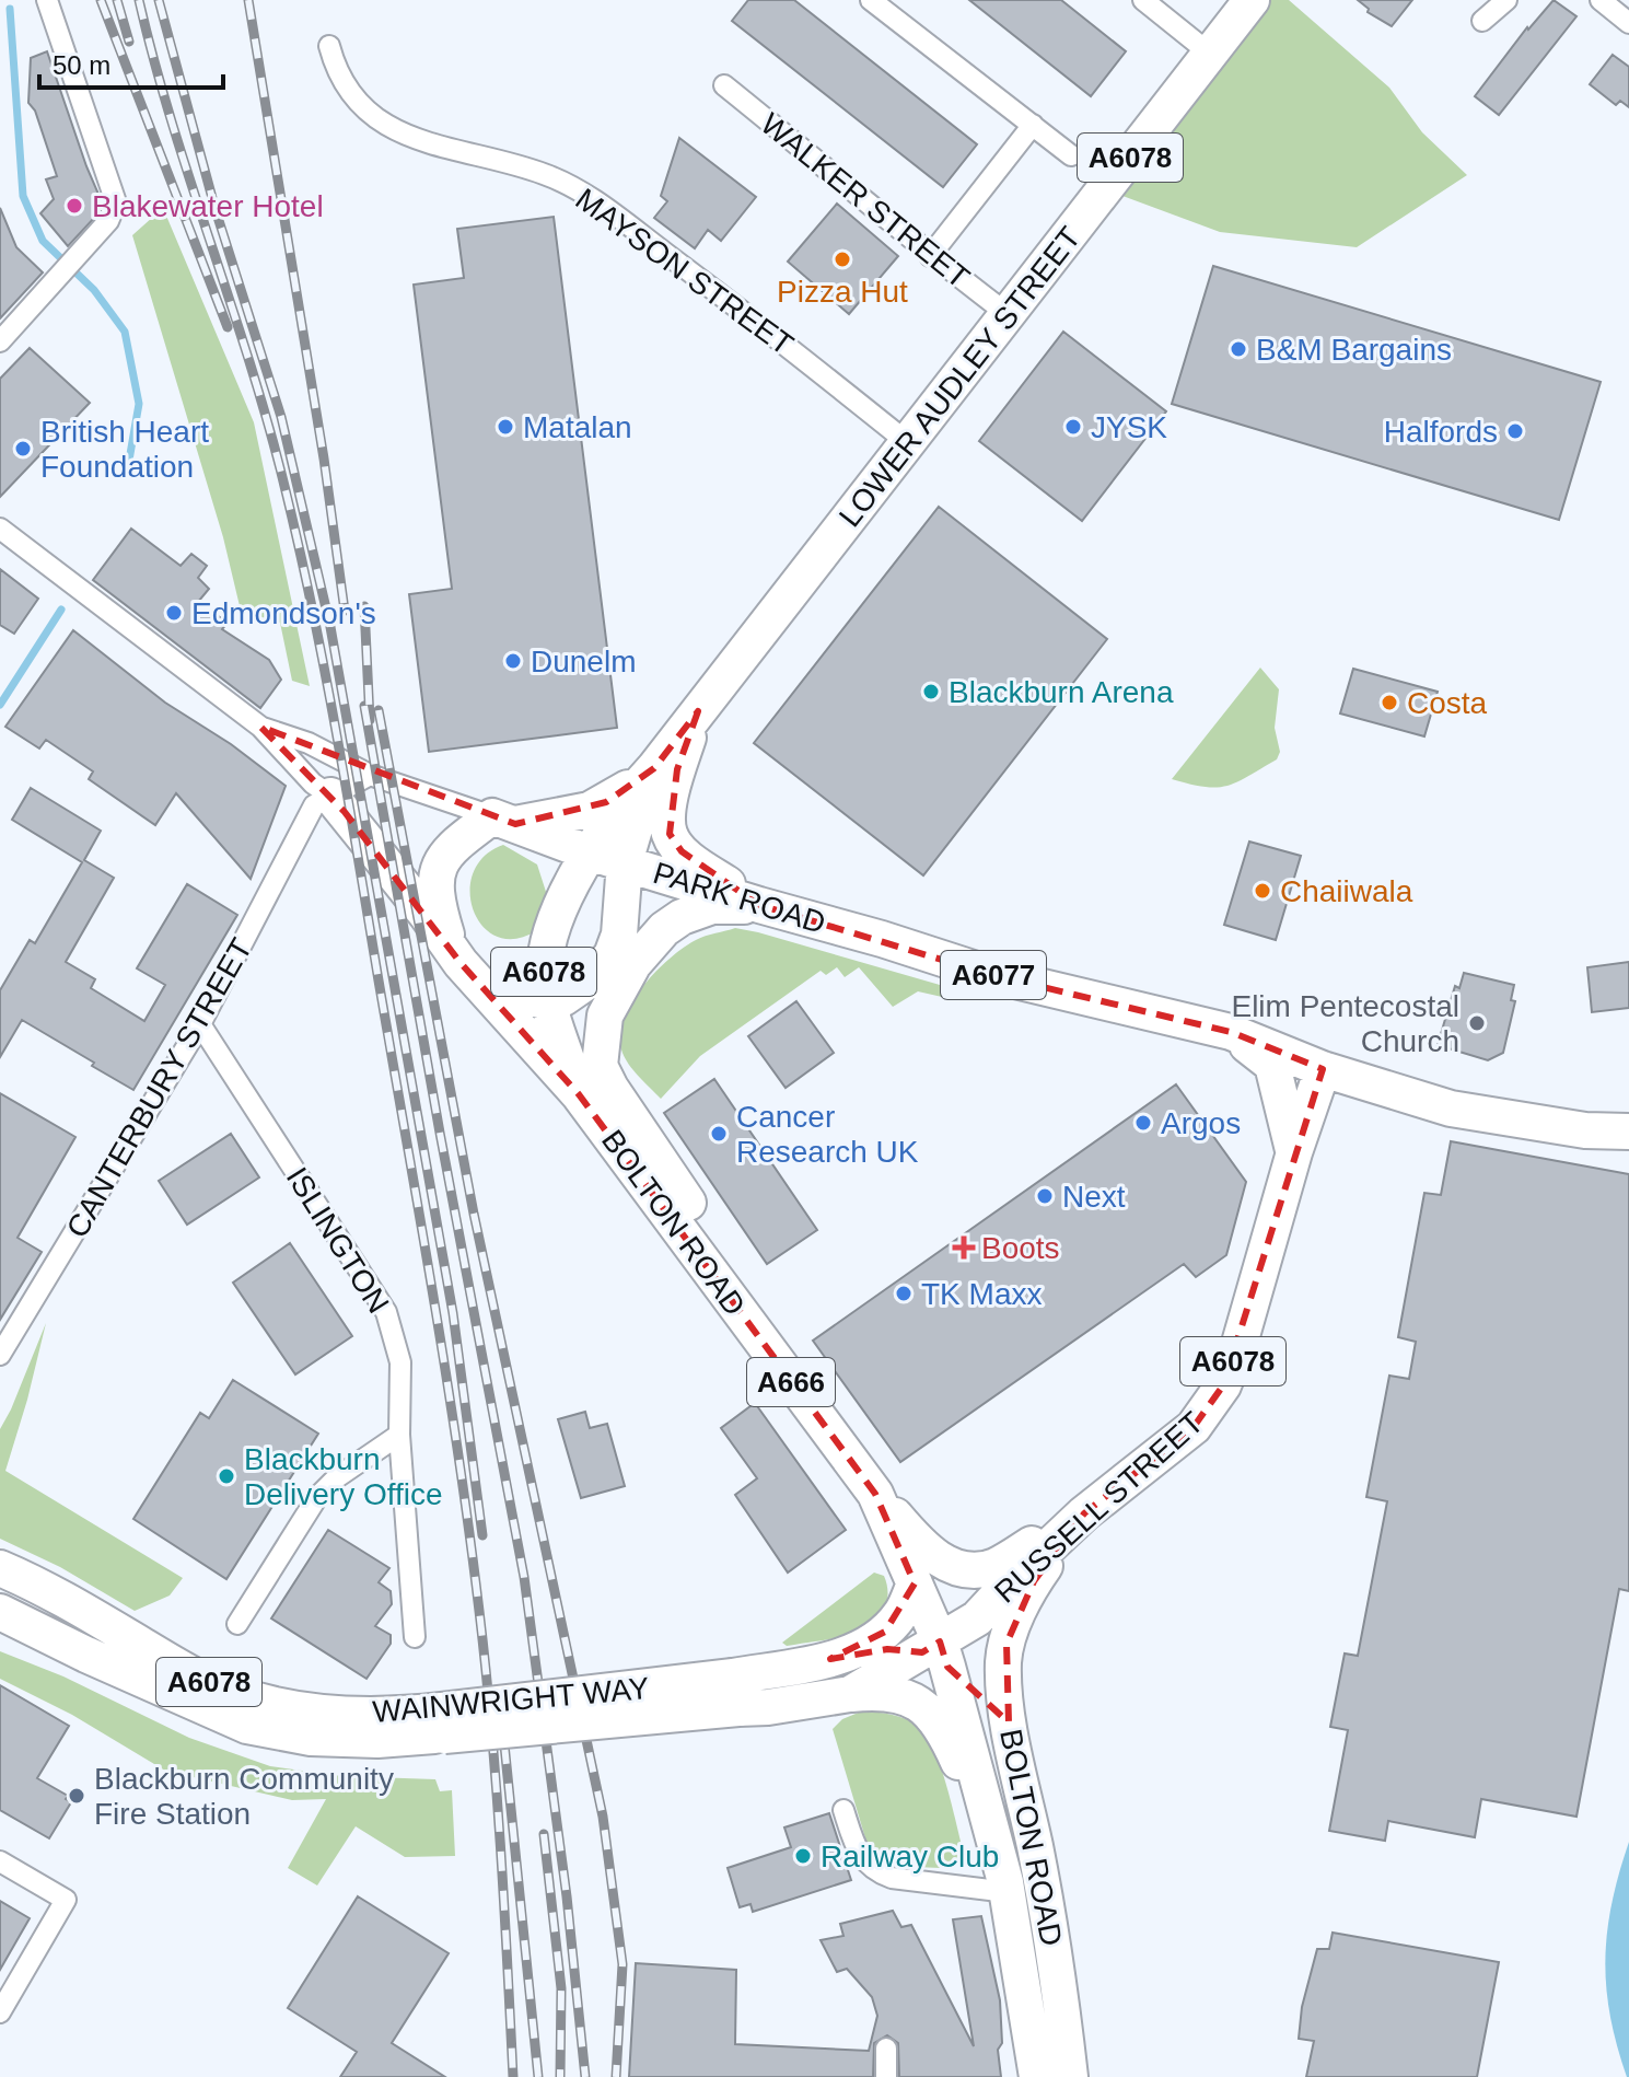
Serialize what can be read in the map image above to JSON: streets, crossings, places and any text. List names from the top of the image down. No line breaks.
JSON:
{"streets":{"highway":["A6078","LOWER AUDLEY STREET","PARK ROAD","A6077","BOLTON ROAD","A666","RUSSELL STREET","WAINWRIGHT WAY"],"street":["WALKER STREET","MAYSON STREET","CANTERBURY STREET","ISLINGTON"]},"crossings":[["A6078","LOWER AUDLEY STREET"],["A6078","PARK ROAD"],["A6078","BOLTON ROAD"],["A6078","WAINWRIGHT WAY"],["WALKER STREET","LOWER AUDLEY STREET"],["MAYSON STREET","LOWER AUDLEY STREET"],["LOWER AUDLEY STREET","PARK ROAD"],["PARK ROAD","A6077"],["PARK ROAD","RUSSELL STREET"],["A6077","RUSSELL STREET"],["CANTERBURY STREET","ISLINGTON"],["BOLTON ROAD","RUSSELL STREET"],["BOLTON ROAD","WAINWRIGHT WAY"],["RUSSELL STREET","WAINWRIGHT WAY"]],"places":{"other":["Blakewater Hotel","Pizza Hut","B&M Bargains","Matalan","JYSK","Halfords","British Heart Foundation","Edmondson's","Dunelm","Blackburn Arena","Costa","Chaiiwala","Elim Pentecostal Church","Argos","Cancer Research UK","Next","TK Maxx","Blackburn Delivery Office","Blackburn Community Fire Station","Railway Club"],"health":["Boots"]},"scale_bar":"50 m"}
